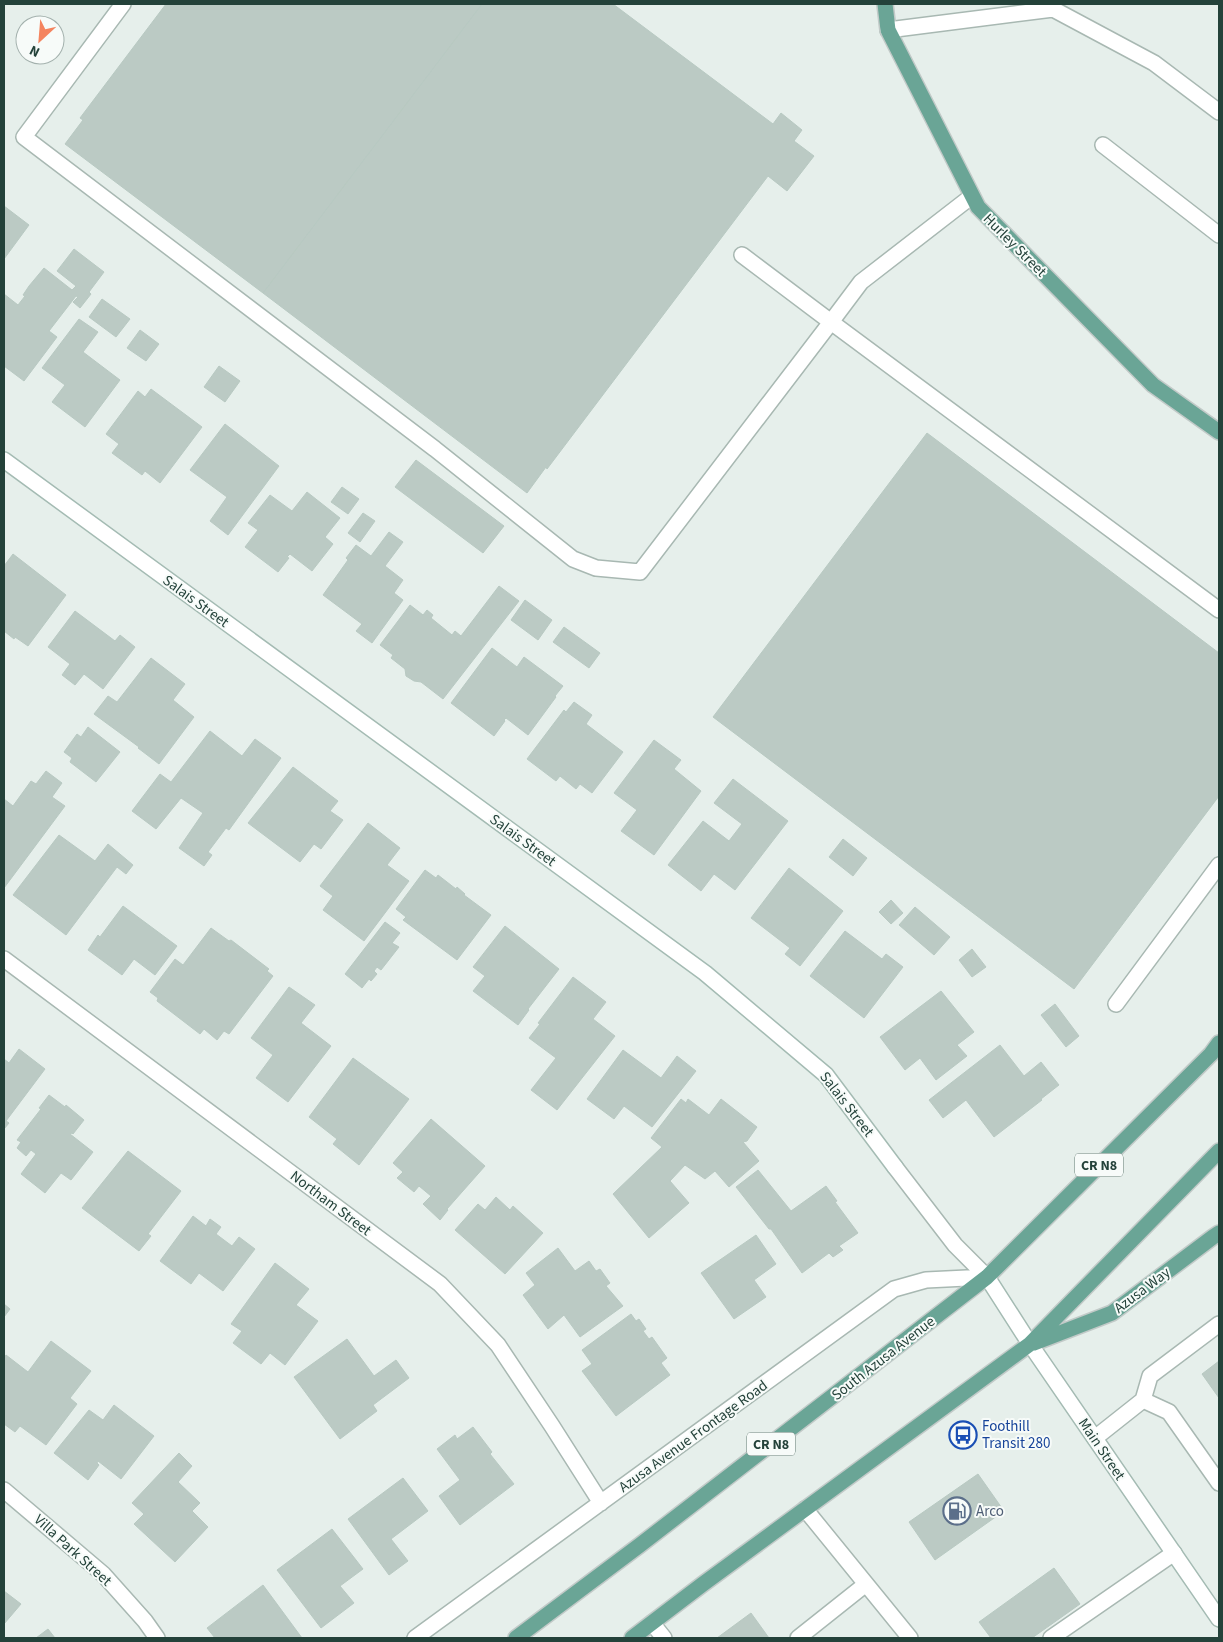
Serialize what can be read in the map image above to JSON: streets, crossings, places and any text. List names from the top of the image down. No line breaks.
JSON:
{"streets":{"main road":["Hurley Street","CR N8","Azusa Way","South Azusa Avenue"],"street":["Salais Street","Northam Street","Azusa Avenue Frontage Road","Main Street","Villa Park Street"]},"crossings":[["Salais Street","South Azusa Avenue"],["Salais Street","Azusa Avenue Frontage Road"],["Salais Street","Main Street"],["Northam Street","Azusa Avenue Frontage Road"],["Azusa Way","Main Street"],["South Azusa Avenue","Azusa Avenue Frontage Road"],["South Azusa Avenue","Main Street"],["Azusa Avenue Frontage Road","Main Street"]],"places":{"bus stop":["Foothill Transit 280"],"fuel station":["Arco"]},"north":"bottom left"}
